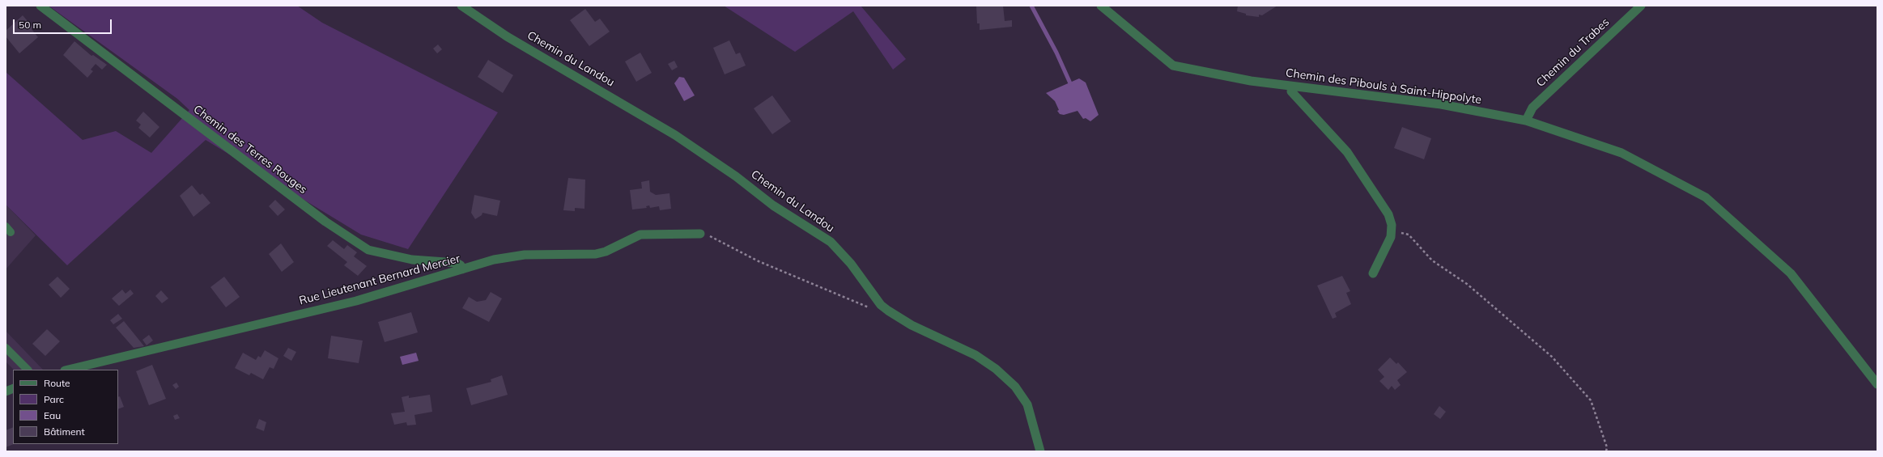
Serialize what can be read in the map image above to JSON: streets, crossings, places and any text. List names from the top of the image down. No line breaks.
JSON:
{"streets":{"street":["Chemin du Trabes","Chemin du Landou","Chemin des Pibouls à Saint-Hippolyte","Chemin des Terres Rouges","Rue Lieutenant Bernard Mercier"]},"crossings":[["Chemin du Trabes","Chemin des Pibouls à Saint-Hippolyte"],["Chemin des Terres Rouges","Rue Lieutenant Bernard Mercier"]],"legend":["Route","Parc","Eau","Bâtiment"],"scale_bar":"50 m"}
